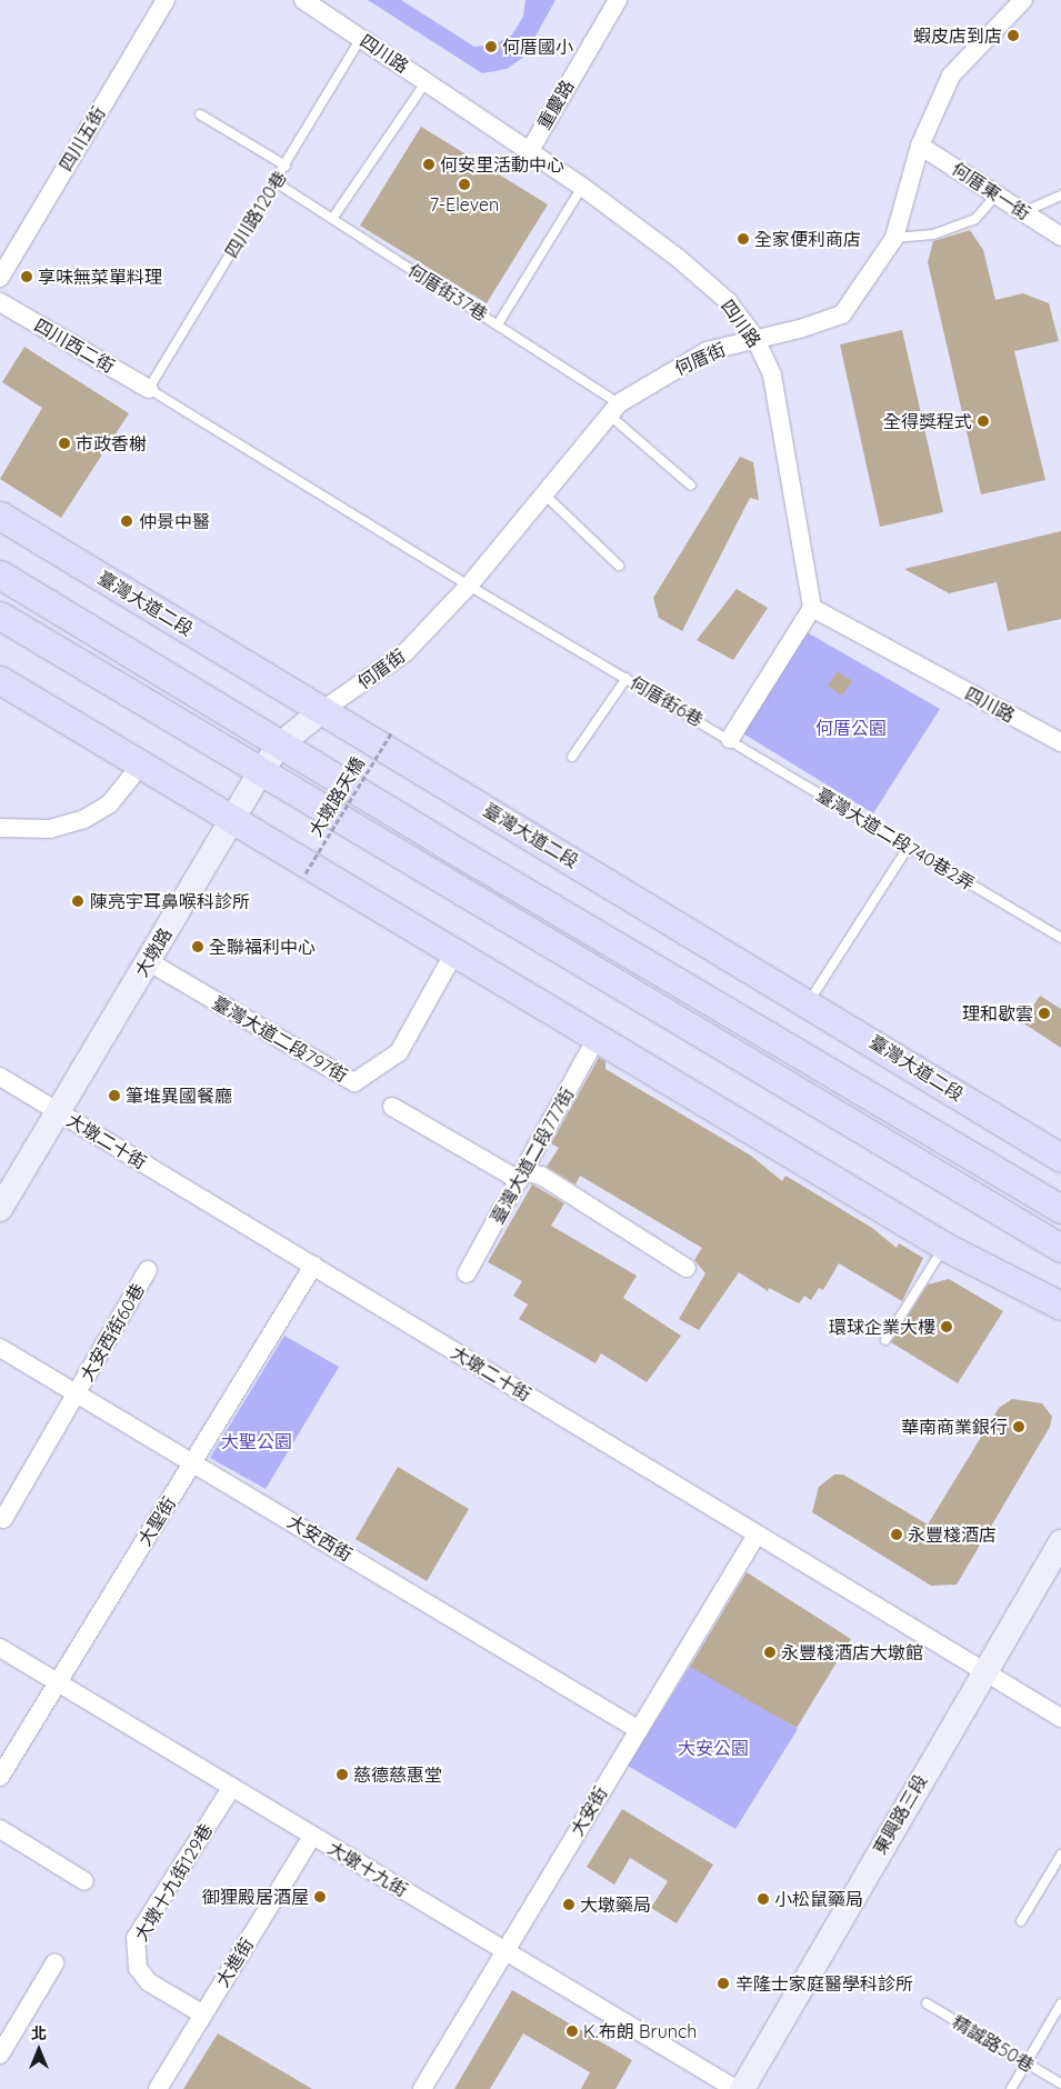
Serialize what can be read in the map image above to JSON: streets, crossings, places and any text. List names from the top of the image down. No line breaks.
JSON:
{"streets":{"main road":["臺灣大道二段"],"street":["四川路","重慶路","四川五街","何厝東一街","四川西二街","何厝街","大墩路","臺灣大道二段797街","大墩二十街","臺灣大道二段777街","大安西街60巷","大聖街","大安西街","大安街","東興路三段","大墩十九街","大墩十九街129巷","大進街"],"lane":["四川路120巷","何厝街37巷","何厝街6巷","臺灣大道二段740巷2弄","精誠路50巷"],"path":["大墩路天橋"]},"crossings":[["四川路","重慶路"],["四川路","四川路120巷"],["四川路","何厝街"],["何厝東一街","何厝街"],["四川路120巷","何厝街37巷"],["四川路120巷","四川西二街"],["四川路120巷","何厝街6巷"],["何厝街37巷","何厝街"],["四川西二街","何厝街6巷"],["何厝街","臺灣大道二段"],["何厝街","何厝街6巷"],["何厝街","大墩路"],["臺灣大道二段","大墩路"],["何厝街6巷","臺灣大道二段740巷2弄"],["大墩路","臺灣大道二段797街"],["大墩路","大墩二十街"],["大墩二十街","大聖街"],["大墩二十街","大安街"],["大墩二十街","東興路三段"],["大安西街60巷","大安西街"],["大聖街","大安西街"],["大聖街","大墩十九街"],["大安西街","大安街"],["大安街","大墩十九街"],["大墩十九街","大墩十九街129巷"],["大墩十九街","大進街"],["大墩十九街129巷","大進街"]],"parks":["何厝公園","大聖公園","大安公園"],"places":["蝦皮店到店","何厝國小","何安里活動中心","7-Eleven","全家便利商店","享味無菜單料理","全得獎程式","市政香榭","仲景中醫","陳亮宇耳鼻喉科診所","全聯福利中心","理和歇雲","筆堆異國餐廳","環球企業大樓","華南商業銀行","永豐棧酒店","永豐棧酒店大墩館","慈德慈惠堂","御狸殿居酒屋","小松鼠藥局","大墩藥局","辛隆士家庭醫學科診所","K.布朗 Brunch"],"north":"top"}
